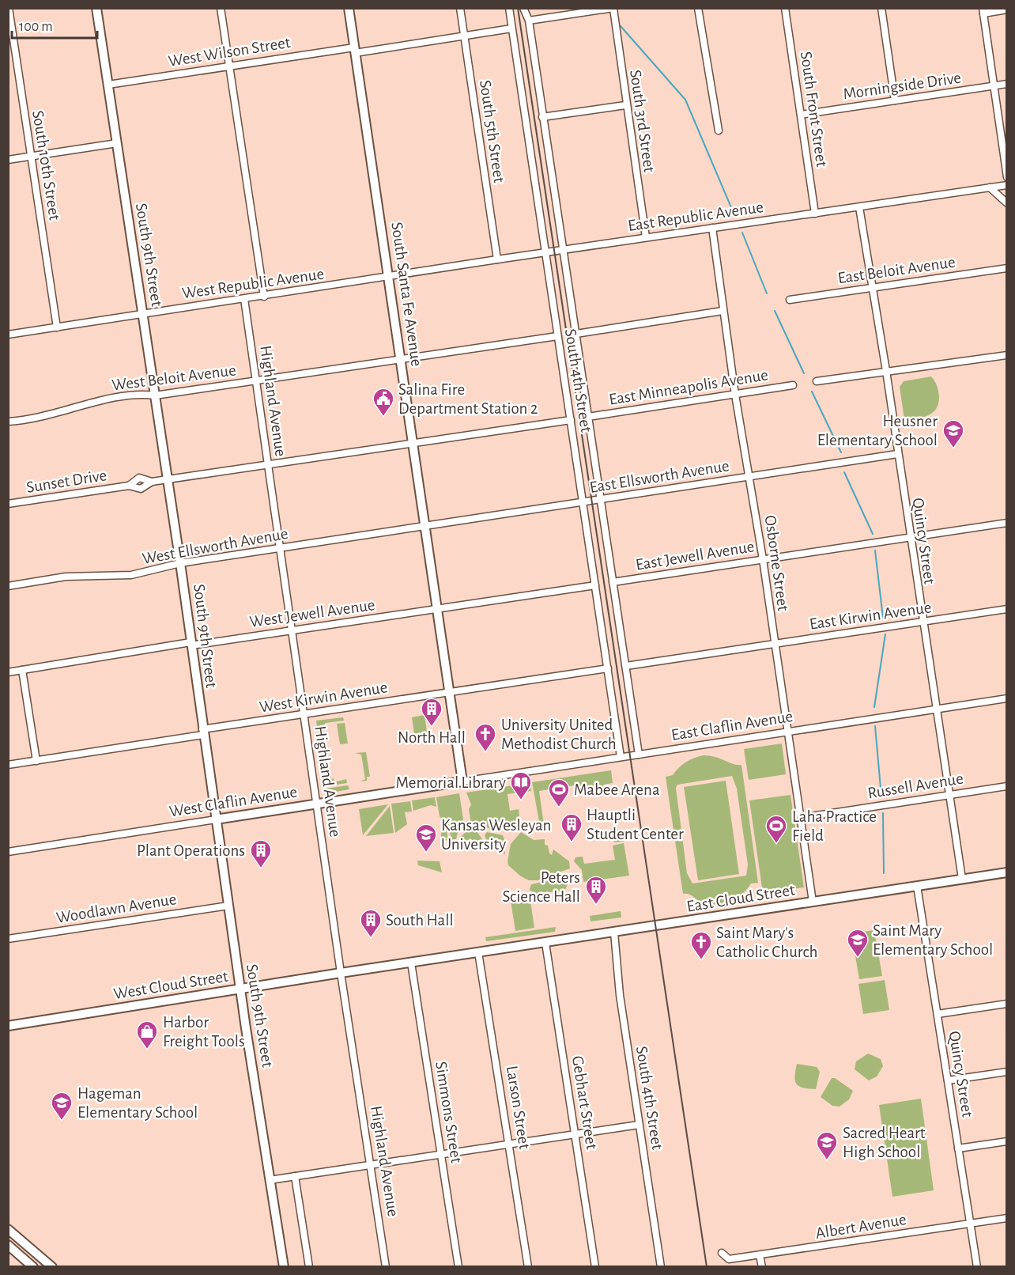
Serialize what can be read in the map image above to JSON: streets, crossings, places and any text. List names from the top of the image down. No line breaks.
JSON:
{"streets":{"main road":["South 9th Street","South Santa Fe Avenue","West Claflin Avenue","East Cloud Street","West Cloud Street"],"street":["West Wilson Street","Morningside Drive","South Front Street","South 3rd Street","South 5th Street","South 10th Street","East Republic Avenue","East Beloit Avenue","West Republic Avenue","West Beloit Avenue","South 4th Street","East Minneapolis Avenue","Highland Avenue","East Ellsworth Avenue","Sunset Drive","Quincy Street","West Ellsworth Avenue","East Jewell Avenue","Osborne Street","West Jewell Avenue","East Kirwin Avenue","West Kirwin Avenue","East Claflin Avenue","Russell Avenue","Woodlawn Avenue","Gebhart Street","Larson Street","Simmons Street","Albert Avenue"]},"crossings":[["West Wilson Street","South 5th Street"],["West Wilson Street","South 9th Street"],["West Wilson Street","South Santa Fe Avenue"],["West Wilson Street","South 4th Street"],["Morningside Drive","South Front Street"],["South Front Street","East Republic Avenue"],["South 3rd Street","East Republic Avenue"],["South 5th Street","East Republic Avenue"],["South 10th Street","West Republic Avenue"],["East Republic Avenue","West Republic Avenue"],["East Republic Avenue","South Santa Fe Avenue"],["East Republic Avenue","South 4th Street"],["East Republic Avenue","Quincy Street"],["East Republic Avenue","Osborne Street"],["South 9th Street","West Republic Avenue"],["South 9th Street","West Beloit Avenue"],["South 9th Street","Sunset Drive"],["South 9th Street","West Ellsworth Avenue"],["South 9th Street","West Jewell Avenue"],["South 9th Street","West Kirwin Avenue"],["South 9th Street","West Claflin Avenue"],["South 9th Street","Woodlawn Avenue"],["South 9th Street","West Cloud Street"],["East Beloit Avenue","Quincy Street"],["West Republic Avenue","South Santa Fe Avenue"],["West Republic Avenue","Highland Avenue"],["South Santa Fe Avenue","West Beloit Avenue"],["South Santa Fe Avenue","East Ellsworth Avenue"],["South Santa Fe Avenue","Sunset Drive"],["South Santa Fe Avenue","West Ellsworth Avenue"],["South Santa Fe Avenue","West Jewell Avenue"],["South Santa Fe Avenue","West Kirwin Avenue"],["South Santa Fe Avenue","East Claflin Avenue"],["South Santa Fe Avenue","West Claflin Avenue"],["West Beloit Avenue","Highland Avenue"],["South 4th Street","East Minneapolis Avenue"],["South 4th Street","East Ellsworth Avenue"],["South 4th Street","East Jewell Avenue"],["South 4th Street","East Kirwin Avenue"],["South 4th Street","East Claflin Avenue"],["South 4th Street","East Cloud Street"],["East Minneapolis Avenue","Osborne Street"],["Highland Avenue","Sunset Drive"],["Highland Avenue","West Ellsworth Avenue"],["Highland Avenue","West Jewell Avenue"],["Highland Avenue","West Kirwin Avenue"],["Highland Avenue","West Claflin Avenue"],["Highland Avenue","West Cloud Street"],["East Ellsworth Avenue","Quincy Street"],["East Ellsworth Avenue","West Ellsworth Avenue"],["East Ellsworth Avenue","Osborne Street"],["Quincy Street","East Jewell Avenue"],["Quincy Street","East Kirwin Avenue"],["Quincy Street","East Claflin Avenue"],["Quincy Street","Russell Avenue"],["Quincy Street","East Cloud Street"],["Quincy Street","Albert Avenue"],["East Jewell Avenue","Osborne Street"],["Osborne Street","East Kirwin Avenue"],["Osborne Street","East Claflin Avenue"],["Osborne Street","Russell Avenue"],["Osborne Street","East Cloud Street"],["East Claflin Avenue","West Claflin Avenue"],["East Cloud Street","West Cloud Street"],["East Cloud Street","Gebhart Street"],["East Cloud Street","Larson Street"],["West Cloud Street","Larson Street"],["West Cloud Street","Simmons Street"]],"places":{"public building":["Salina Fire Department Station 2"],"school or university":["Heusner Elementary School","Kansas Wesleyan University","Saint Mary Elementary School","Hageman Elementary School","Sacred Heart High School"],"building":["North Hall","Hauptli Student Center","Plant Operations","Peters Science Hall","South Hall"],"church":["University United Methodist Church","Saint Mary's Catholic Church"],"library":["Memorial Library"],"sports":["Mabee Arena","Laha Practice Field"],"shop":["Harbor Freight Tools"]},"scale_bar":"100 m"}
